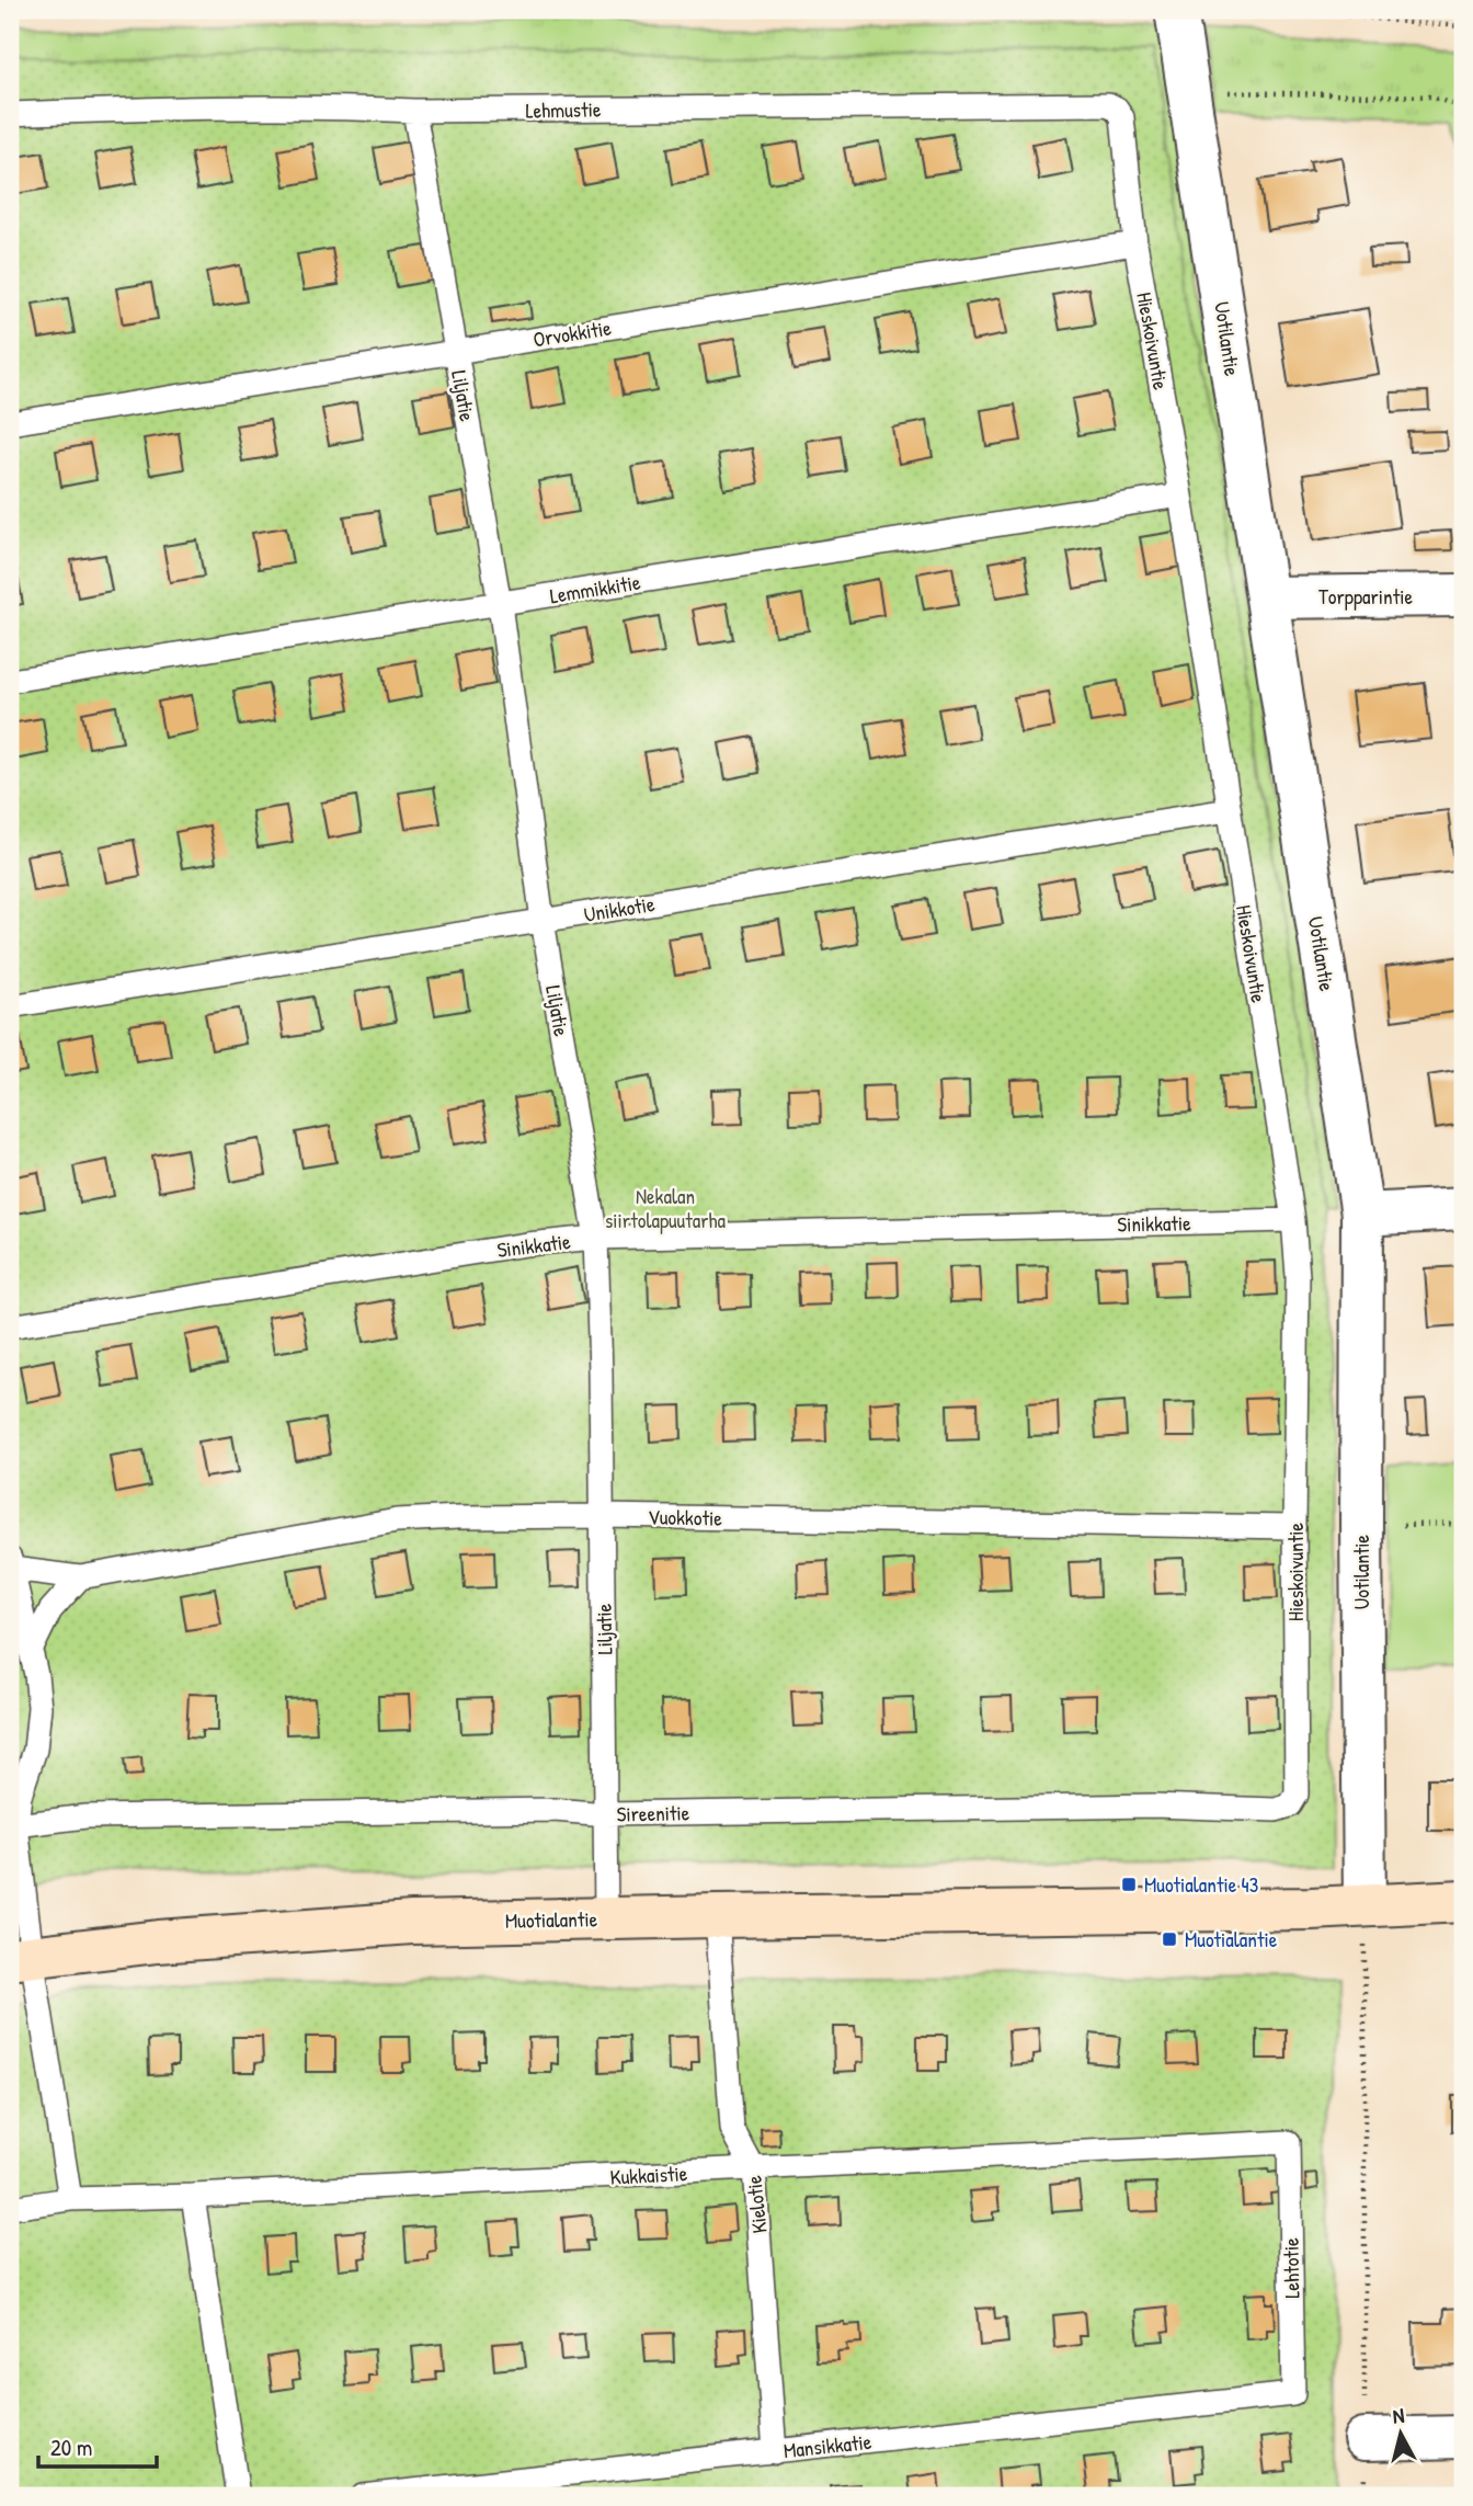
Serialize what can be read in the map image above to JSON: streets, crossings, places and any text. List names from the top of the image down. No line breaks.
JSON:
{"streets":{"street":["Uotilantie","Torpparintie","Muotialantie"],"lane":["Lehmustie","Orvokkitie","Hieskoivuntie","Liljatie","Lemmikkitie","Unikkotie","Sinikkatie","Vuokkotie","Sireenitie","Kukkaistie","Kielotie","Lehtotie","Mansikkatie"]},"crossings":[["Lehmustie","Hieskoivuntie"],["Lehmustie","Liljatie"],["Orvokkitie","Hieskoivuntie"],["Orvokkitie","Liljatie"],["Uotilantie","Torpparintie"],["Uotilantie","Muotialantie"],["Hieskoivuntie","Lemmikkitie"],["Hieskoivuntie","Unikkotie"],["Hieskoivuntie","Sinikkatie"],["Hieskoivuntie","Vuokkotie"],["Hieskoivuntie","Sireenitie"],["Liljatie","Lemmikkitie"],["Liljatie","Unikkotie"],["Liljatie","Sinikkatie"],["Liljatie","Vuokkotie"],["Liljatie","Sireenitie"],["Liljatie","Muotialantie"],["Muotialantie","Kielotie"],["Kukkaistie","Kielotie"],["Kukkaistie","Lehtotie"],["Kielotie","Mansikkatie"],["Lehtotie","Mansikkatie"]],"parks":["Nekalan siirtolapuutarha"],"places":{"transit":["Muotialantie 43","Muotialantie"]},"scale_bar":"20 m","north":"top"}
